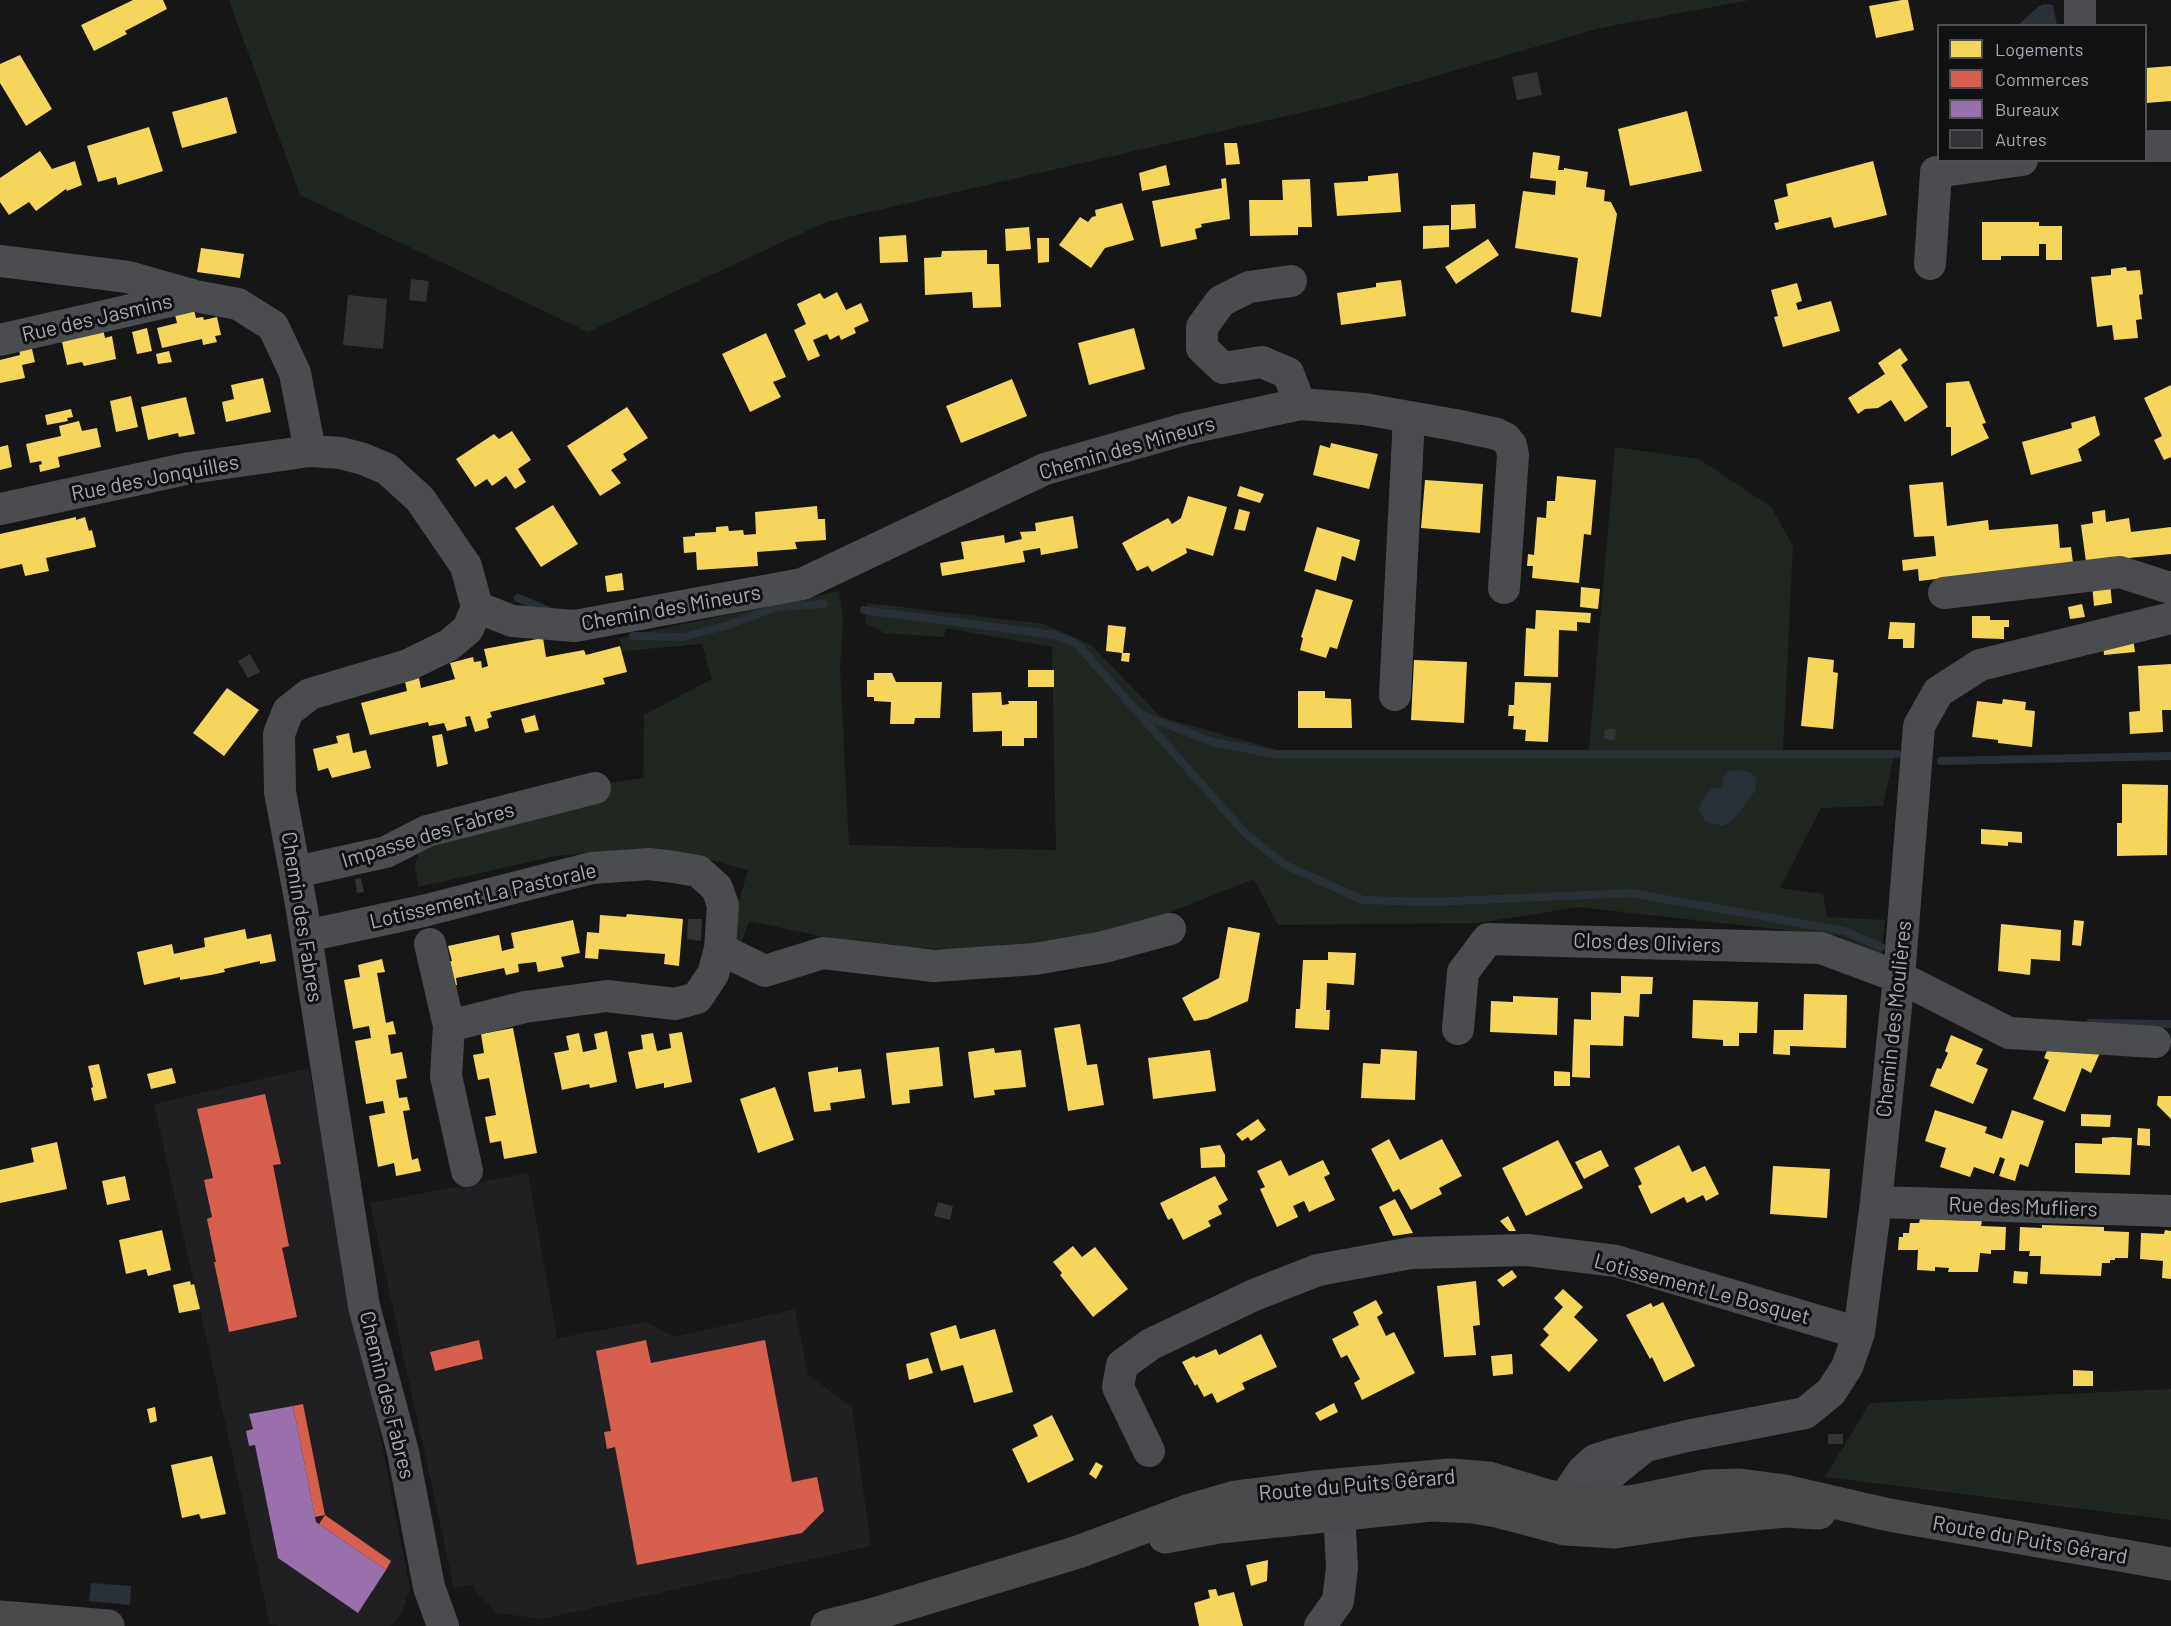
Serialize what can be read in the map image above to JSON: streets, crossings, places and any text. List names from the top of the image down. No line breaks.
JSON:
{"streets":{"main road":["Route du Puits Gérard"],"street":["Rue des Jasmins","Chemin des Mineurs","Rue des Jonquilles","Impasse des Fabres","Lotissement La Pastorale","Chemin des Fabres","Clos des Oliviers","Chemin des Moulières","Rue des Mufliers","Lotissement Le Bosquet"]},"crossings":[["Chemin des Mineurs","Chemin des Fabres"],["Impasse des Fabres","Chemin des Fabres"],["Lotissement La Pastorale","Chemin des Fabres"],["Clos des Oliviers","Chemin des Moulières"],["Chemin des Moulières","Rue des Mufliers"],["Chemin des Moulières","Lotissement Le Bosquet"],["Chemin des Moulières","Route du Puits Gérard"]],"legend":["Logements","Commerces","Bureaux","Autres"]}
